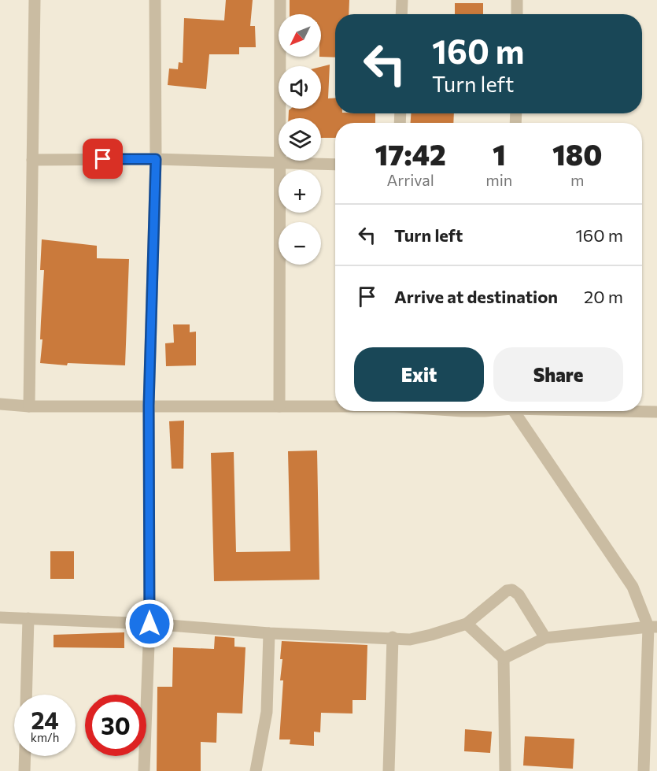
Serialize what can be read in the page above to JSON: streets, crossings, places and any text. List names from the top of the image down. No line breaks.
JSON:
{"north":"bottom left","page":{"map_buttons":["+","−"],"turn":["160 m","Turn left"],"eta":["17:42","Arrival","1","min","180","m"],"list":[{"name":"Turn left","value":"160 m"},{"name":"Arrive at destination","value":"20 m"}],"buttons":["Exit","Share"],"speed":"24 km/h","limit":"30"}}
